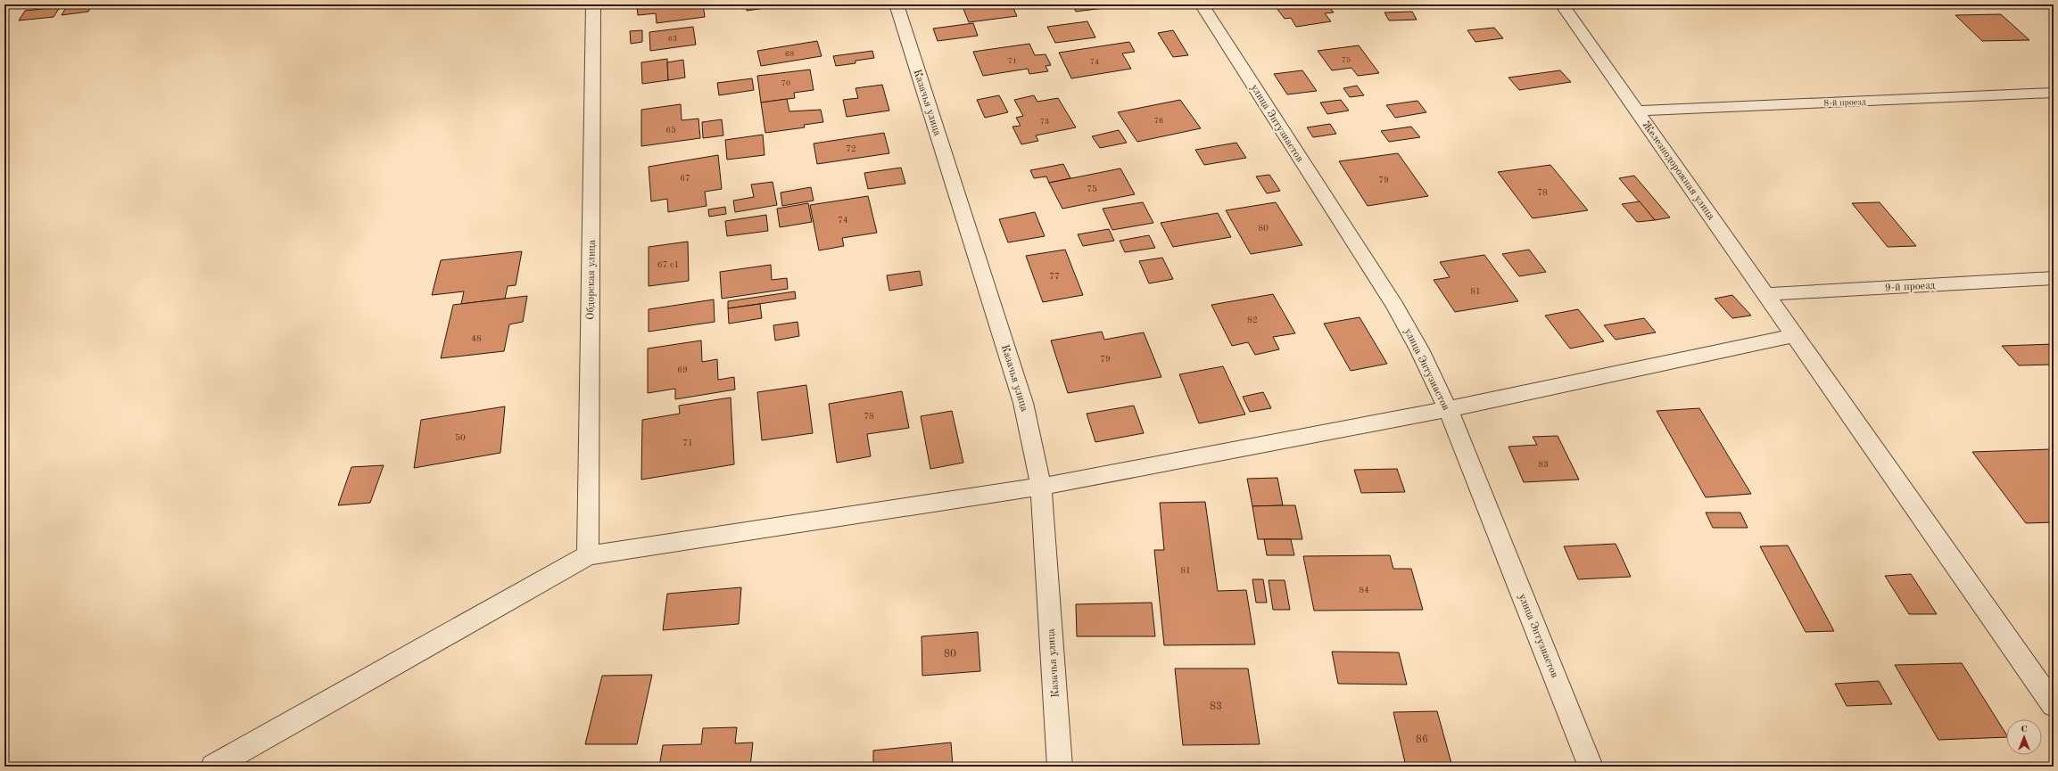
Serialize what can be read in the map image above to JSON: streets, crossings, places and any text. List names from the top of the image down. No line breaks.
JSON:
{"streets":{"street":["8-й проезд","Казачья улица","улица Энтузиастов","Железнодорожная улица","Обдорская улица","9-й проезд"]},"crossings":[["8-й проезд","Железнодорожная улица"],["Железнодорожная улица","9-й проезд"]],"house_numbers":["63","68","75","71","74","70","76","73","65","72","67","79","75","78","74","80","67 c1","77","81","82","48","79","69","78","50","71","83","81","84","80","83","86"],"north":"top"}
